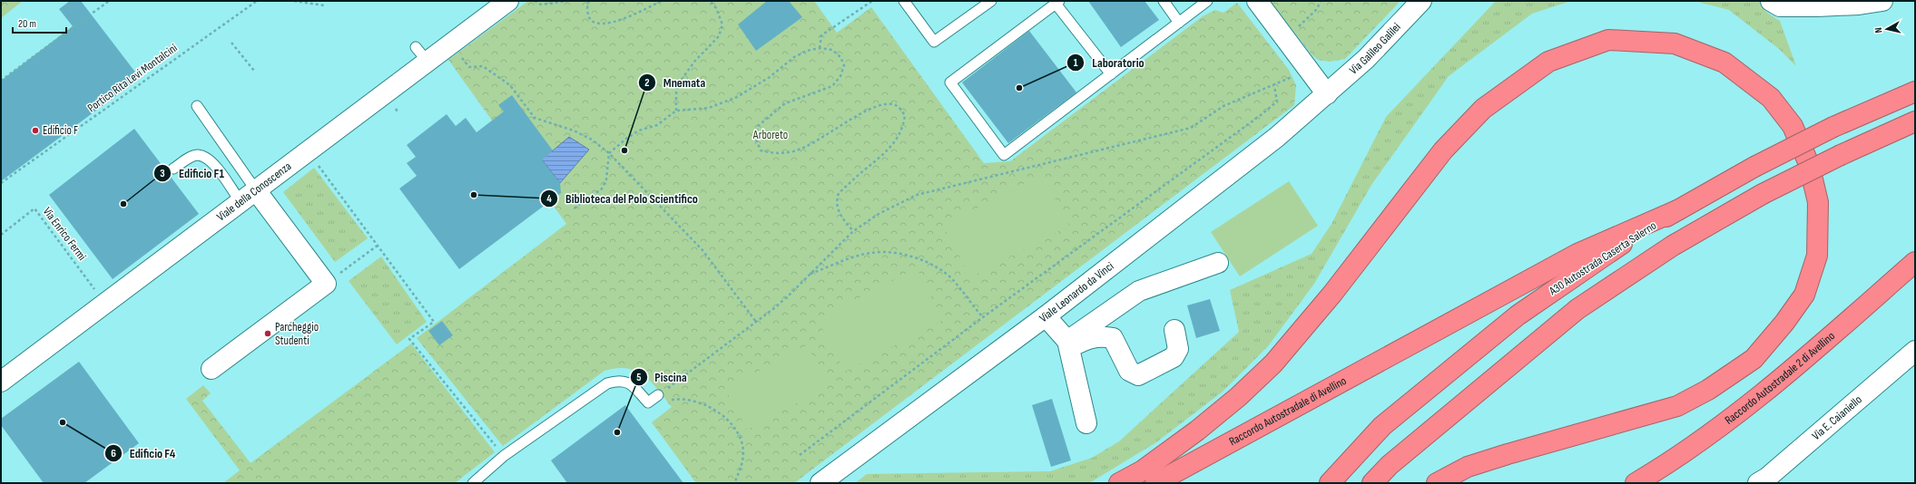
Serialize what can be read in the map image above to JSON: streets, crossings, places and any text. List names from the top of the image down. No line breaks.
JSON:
{"streets":{"highway":["A30 Autostrada Caserta Salerno","Raccordo Autostradale 2 di Avellino","Raccordo Autostradale di Avellino"],"street":["Via Galileo Galilei","Viale della Conoscenza","Viale Leonardo da Vinci","Via E. Caianiello"],"path":["Portico Rita Levi Montalcini","Via Enrico Fermi"]},"crossings":[["Via Galileo Galilei","Viale Leonardo da Vinci"],["Viale della Conoscenza","Via Enrico Fermi"],["A30 Autostrada Caserta Salerno","Raccordo Autostradale di Avellino"]],"parks":["Arboreto"],"places":["Laboratorio","Edificio F","Mnemata","Biblioteca del Polo Scientifico","Edificio F1","Parcheggio Studenti","Edificio F4","Piscina"],"scale_bar":"20 m","north":"left"}
